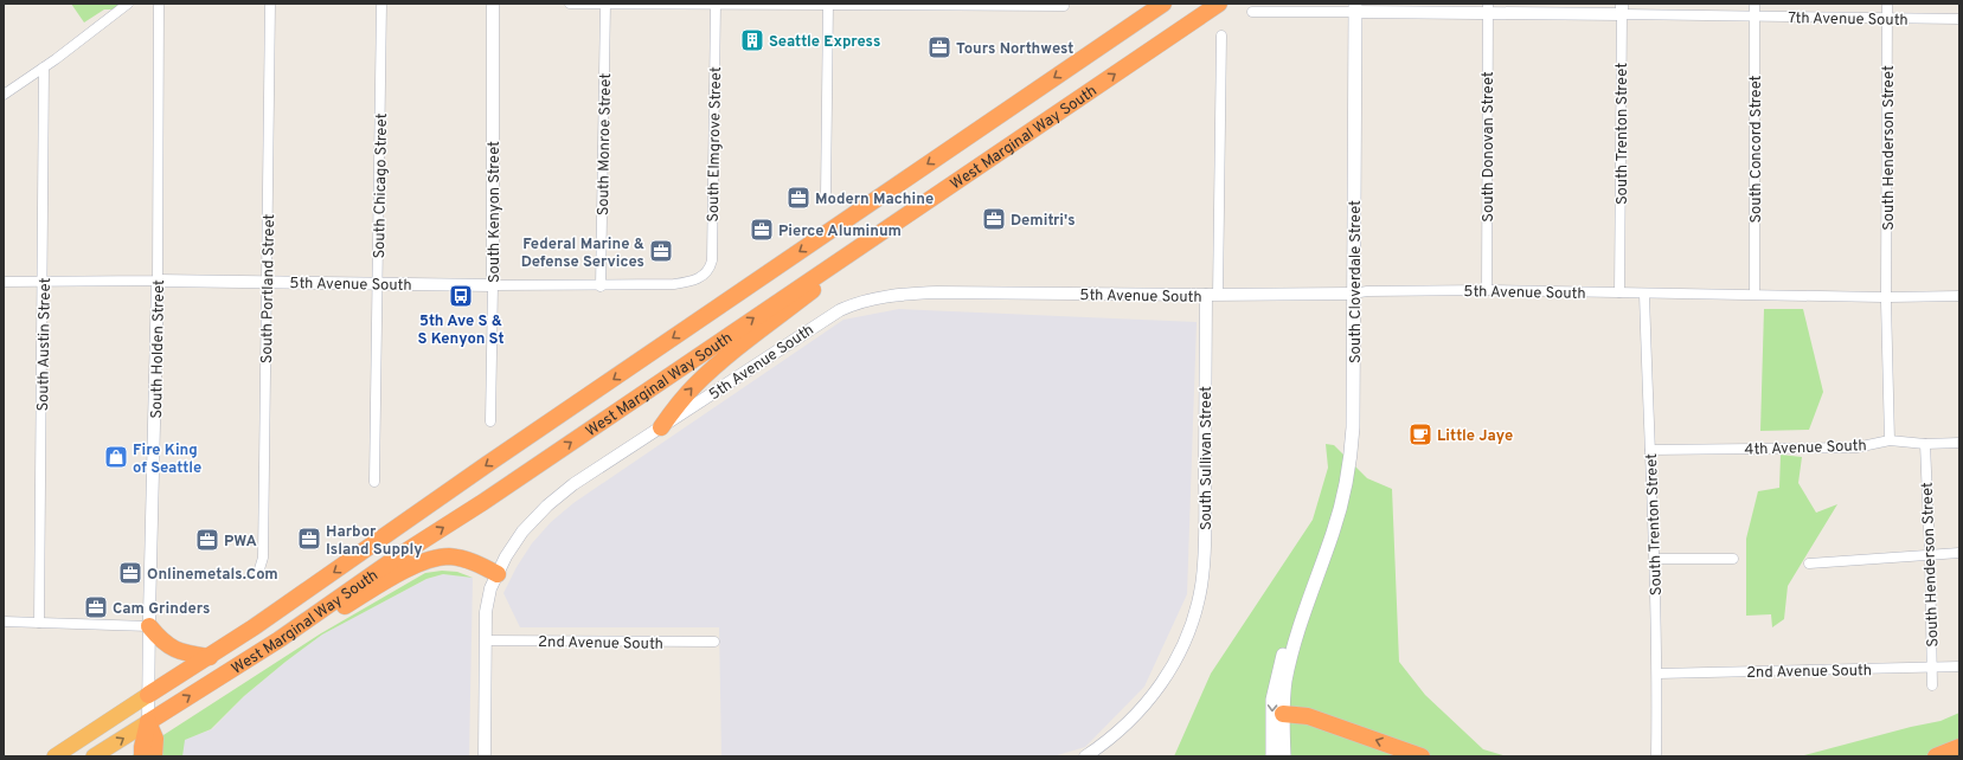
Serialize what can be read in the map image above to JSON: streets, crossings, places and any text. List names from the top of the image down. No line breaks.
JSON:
{"streets":{"highway":["West Marginal Way South"],"main road":["South Cloverdale Street"],"street":["7th Avenue South","South Trenton Street","South Monroe Street","South Elmgrove Street","South Donovan Street","South Henderson Street","South Concord Street","South Chicago Street","South Kenyon Street","5th Avenue South","South Portland Street","South Austin Street","South Holden Street","4th Avenue South","South Sullivan Street","2nd Avenue South"]},"crossings":[["7th Avenue South","South Trenton Street"],["7th Avenue South","South Donovan Street"],["7th Avenue South","South Henderson Street"],["7th Avenue South","South Concord Street"],["7th Avenue South","South Cloverdale Street"],["South Trenton Street","5th Avenue South"],["South Trenton Street","4th Avenue South"],["South Trenton Street","2nd Avenue South"],["West Marginal Way South","South Holden Street"],["South Monroe Street","5th Avenue South"],["South Elmgrove Street","5th Avenue South"],["South Donovan Street","5th Avenue South"],["South Henderson Street","5th Avenue South"],["South Henderson Street","4th Avenue South"],["South Henderson Street","2nd Avenue South"],["South Concord Street","5th Avenue South"],["South Chicago Street","5th Avenue South"],["South Kenyon Street","5th Avenue South"],["South Cloverdale Street","5th Avenue South"],["5th Avenue South","South Portland Street"],["5th Avenue South","South Austin Street"],["5th Avenue South","South Holden Street"],["5th Avenue South","South Sullivan Street"]],"places":{"building":["Seattle Express"],"office":["Tours Northwest","Modern Machine","Demitri's","Pierce Aluminum","Federal Marine & Defense Services","Harbor Island Supply","PWA","Onlinemetals.Com","Cam Grinders"],"bus stop":["5th Ave S & S Kenyon St"],"cafe":["Little Jaye"],"shop":["Fire King of Seattle"]}}
